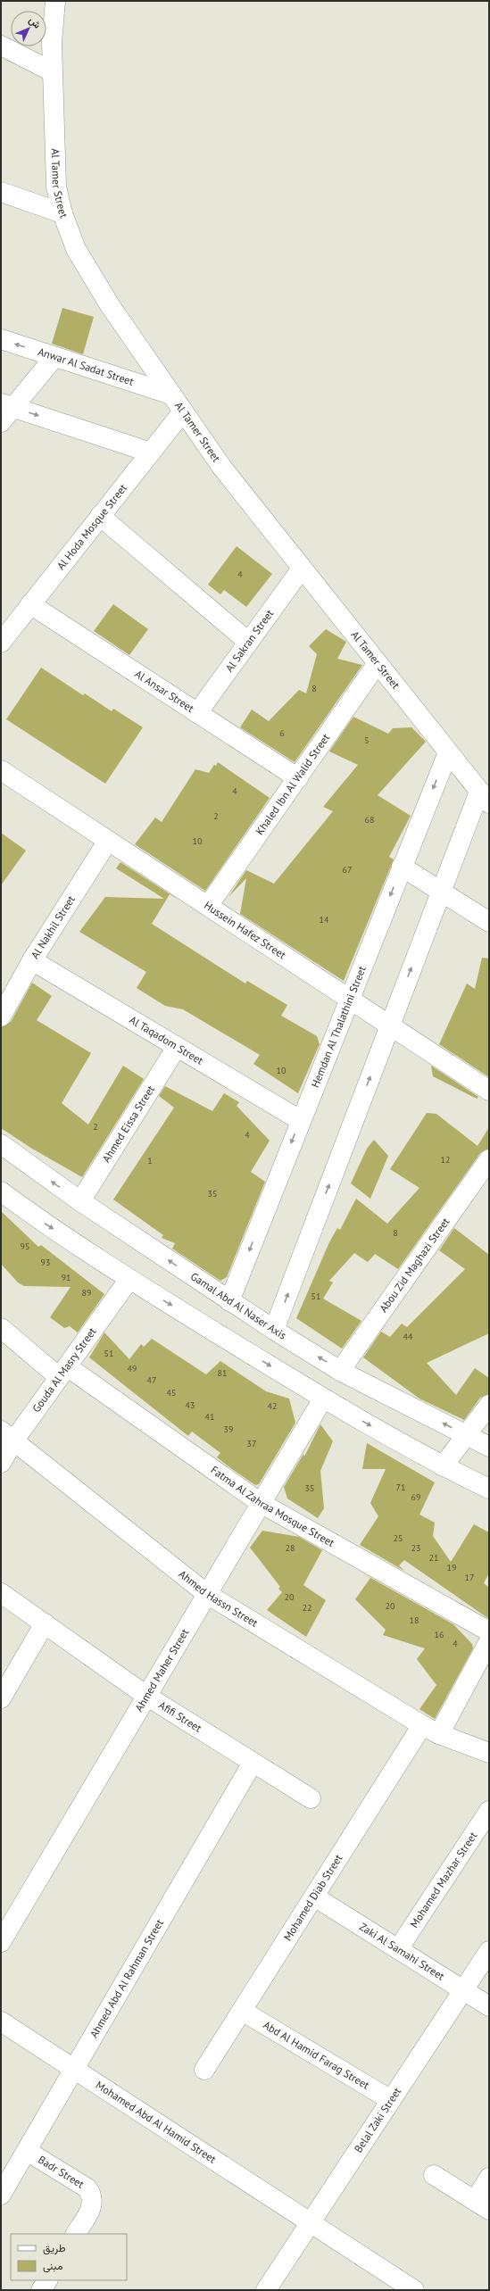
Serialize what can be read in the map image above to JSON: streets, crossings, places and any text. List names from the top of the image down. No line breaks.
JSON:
{"streets":{"street":["Al Tamer Street","Anwar Al Sadat Street","Al Hoda Mosque Street","Al Sakran Street","Al Ansar Street","Khaled Ibn Al Walid Street","Al Nakhil Street","Hussein Hafez Street","Hemdan Al Thalathini Street","Al Taqadom Street","Ahmed Eissa Street","Abou Zid Maghazi Street","Gamal Abd Al Naser Axis","Gouda Al Masry Street","Fatma Al Zahraa Mosque Street","Ahmed Hassn Street","Ahmed Maher Street","Afifi Street","Mohamed Mazhar Street","Mohamed Diab Street","Zaki Al Samahi Street","Ahmed Abd Al Rahman Street","Abd Al Hamid Farag Street","Belal Zaki Street","Mohamed Abd Al Hamid Street","Badr Street"]},"crossings":[["Al Tamer Street","Anwar Al Sadat Street"],["Al Tamer Street","Al Hoda Mosque Street"],["Al Tamer Street","Al Sakran Street"],["Al Tamer Street","Khaled Ibn Al Walid Street"],["Al Tamer Street","Hemdan Al Thalathini Street"],["Al Hoda Mosque Street","Al Ansar Street"],["Al Sakran Street","Al Ansar Street"],["Al Ansar Street","Khaled Ibn Al Walid Street"],["Khaled Ibn Al Walid Street","Hussein Hafez Street"],["Al Nakhil Street","Hussein Hafez Street"],["Al Nakhil Street","Al Taqadom Street"],["Hussein Hafez Street","Hemdan Al Thalathini Street"],["Hemdan Al Thalathini Street","Al Taqadom Street"],["Hemdan Al Thalathini Street","Gamal Abd Al Naser Axis"],["Al Taqadom Street","Ahmed Eissa Street"],["Ahmed Eissa Street","Gamal Abd Al Naser Axis"],["Abou Zid Maghazi Street","Gamal Abd Al Naser Axis"],["Gouda Al Masry Street","Fatma Al Zahraa Mosque Street"],["Gouda Al Masry Street","Ahmed Hassn Street"],["Fatma Al Zahraa Mosque Street","Ahmed Maher Street"],["Ahmed Hassn Street","Ahmed Maher Street"],["Ahmed Hassn Street","Mohamed Diab Street"],["Ahmed Maher Street","Afifi Street"],["Afifi Street","Ahmed Abd Al Rahman Street"],["Mohamed Mazhar Street","Zaki Al Samahi Street"],["Mohamed Diab Street","Zaki Al Samahi Street"],["Mohamed Diab Street","Abd Al Hamid Farag Street"],["Zaki Al Samahi Street","Belal Zaki Street"],["Ahmed Abd Al Rahman Street","Mohamed Abd Al Hamid Street"],["Ahmed Abd Al Rahman Street","Badr Street"],["Abd Al Hamid Farag Street","Belal Zaki Street"],["Belal Zaki Street","Mohamed Abd Al Hamid Street"]],"house_numbers":["4","8","6","5","4","2","68","10","67","14","10","2","4","12","1","35","8","95","93","91","89","51","44","51","49","81","47","45","43","42","41","39","37","71","35","69","25","28","23","21","19","17","20","20","22","18","16","4"],"legend":["طريق","مبنى"],"north":"top right"}
